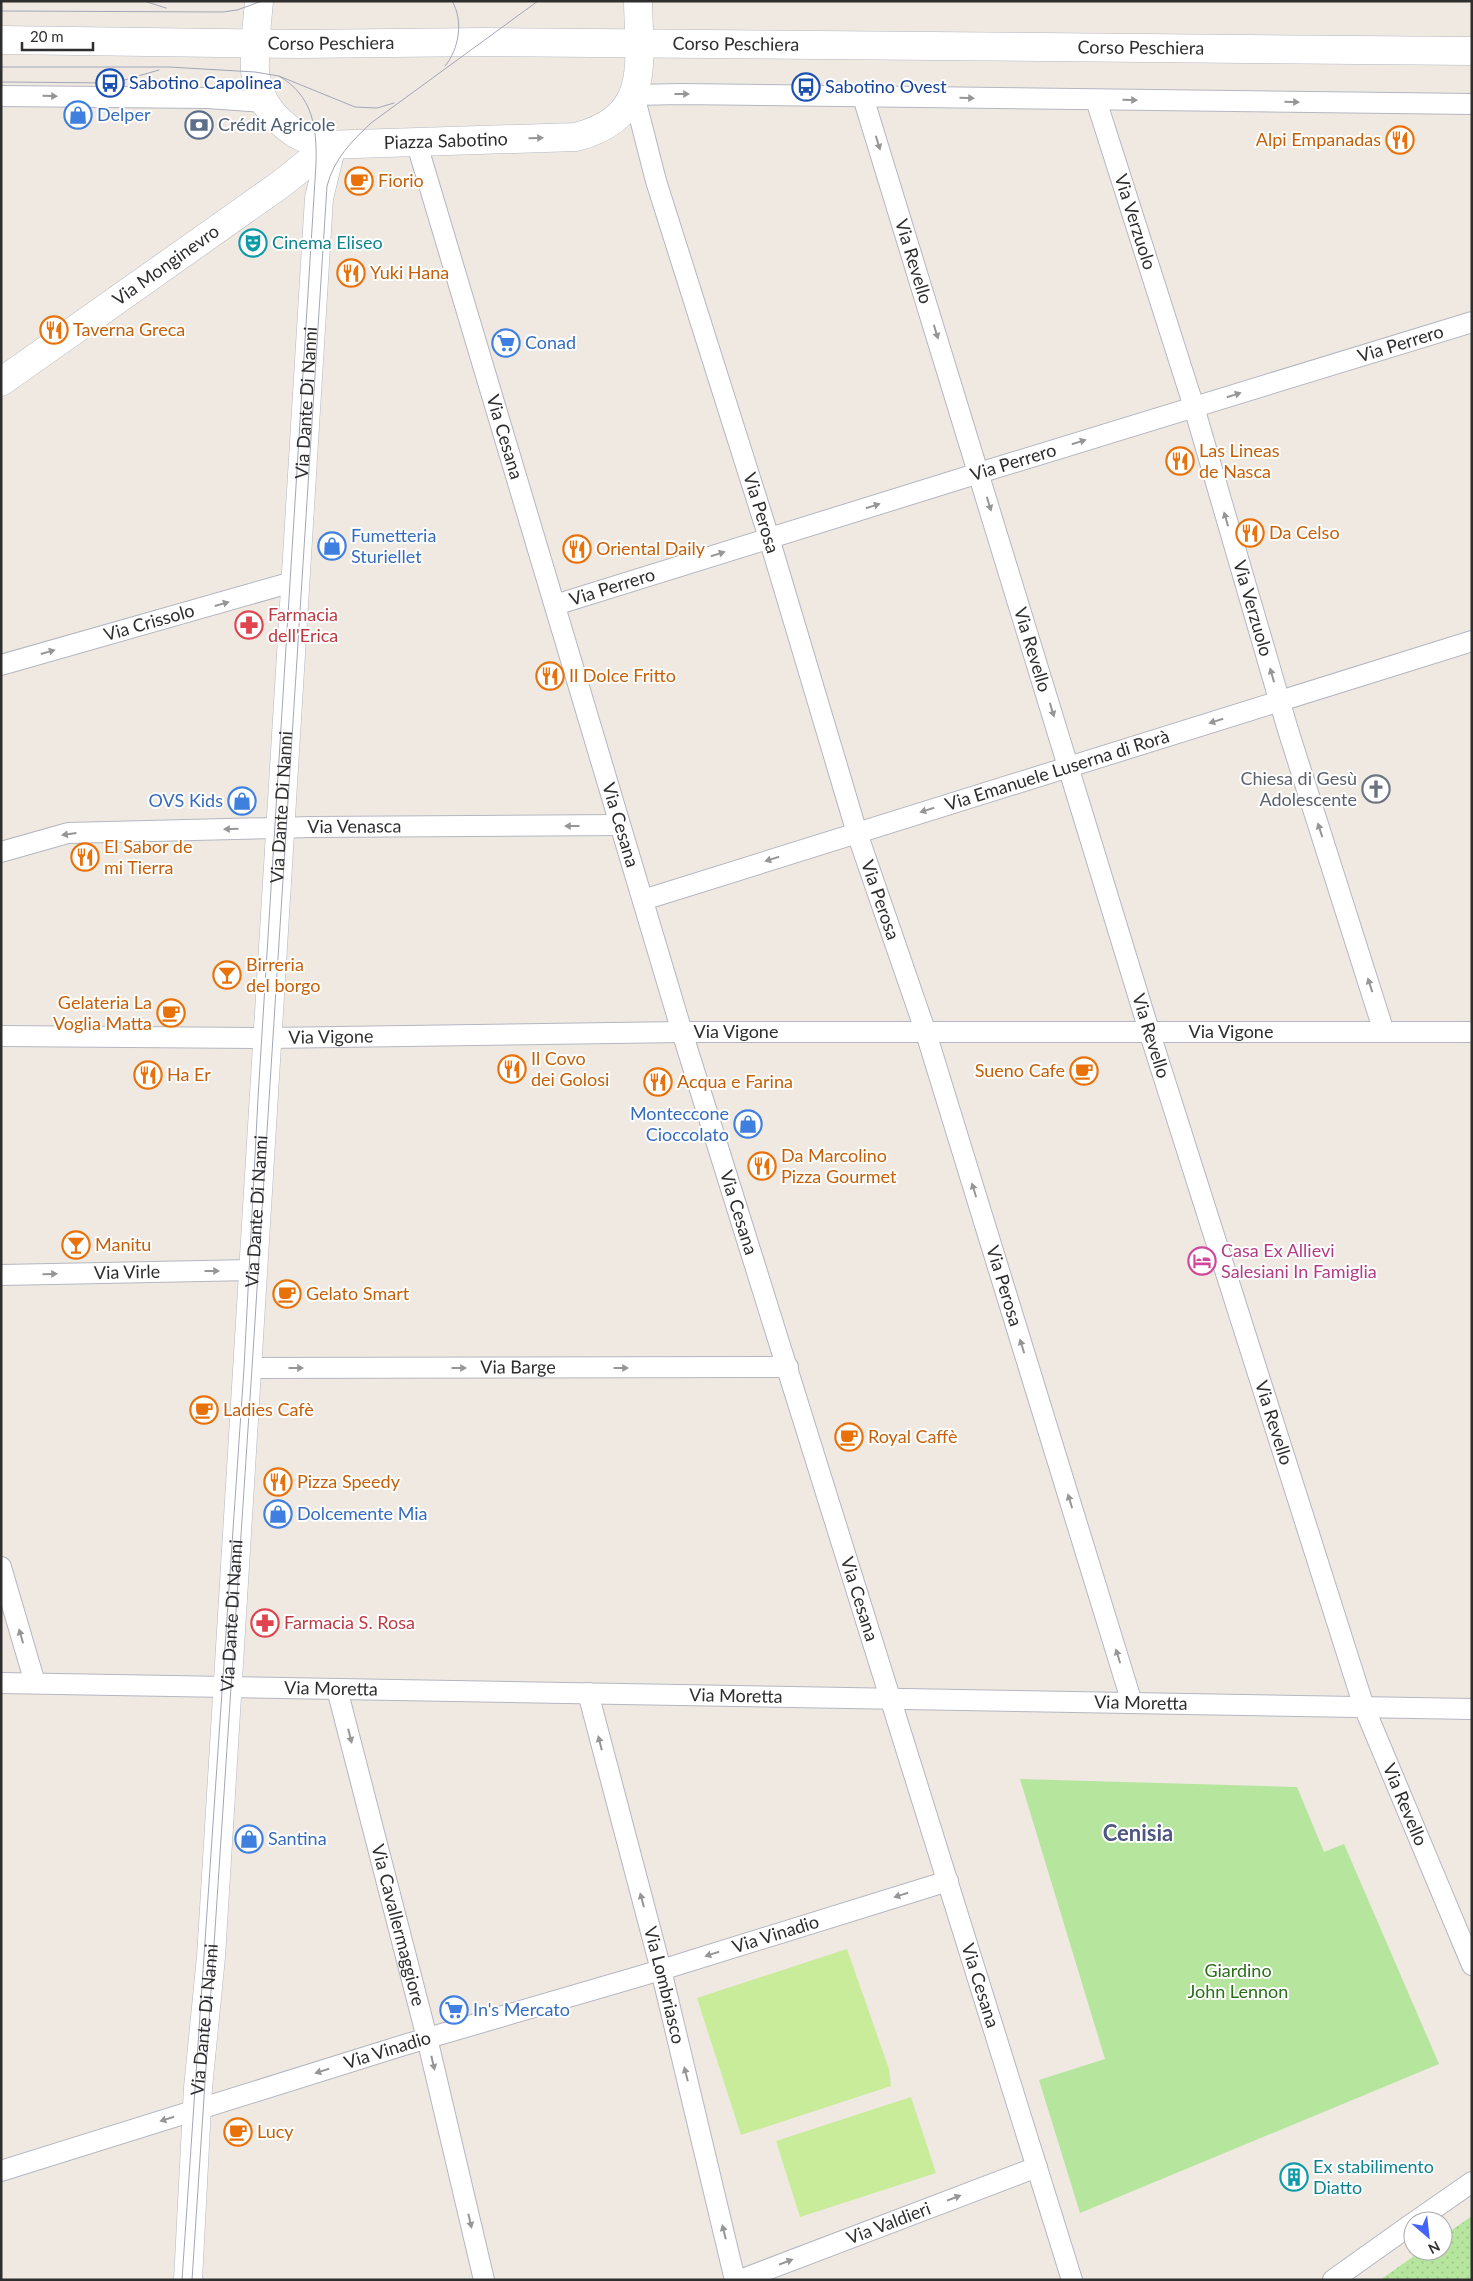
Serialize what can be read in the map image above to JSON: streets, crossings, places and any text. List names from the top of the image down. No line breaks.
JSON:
{"streets":{"street":["Corso Peschiera","Piazza Sabotino","Via Verzuolo","Via Revello","Via Monginevro","Via Perrero","Via Dante Di Nanni","Via Cesana","Via Perosa","Via Crissolo","Via Emanuele Luserna di Rorà","Via Venasca","Via Vigone","Via Virle","Via Barge","Via Moretta","Via Cavallermaggiore","Via Vinadio","Via Lombriasco","Via Valdieri"]},"crossings":[["Corso Peschiera","Piazza Sabotino"],["Piazza Sabotino","Via Monginevro"],["Piazza Sabotino","Via Dante Di Nanni"],["Piazza Sabotino","Via Cesana"],["Piazza Sabotino","Via Perosa"],["Via Verzuolo","Via Perrero"],["Via Verzuolo","Via Emanuele Luserna di Rorà"],["Via Verzuolo","Via Vigone"],["Via Revello","Via Perrero"],["Via Revello","Via Emanuele Luserna di Rorà"],["Via Revello","Via Vigone"],["Via Revello","Via Moretta"],["Via Monginevro","Via Dante Di Nanni"],["Via Perrero","Via Cesana"],["Via Perrero","Via Perosa"],["Via Dante Di Nanni","Via Crissolo"],["Via Dante Di Nanni","Via Venasca"],["Via Dante Di Nanni","Via Vigone"],["Via Dante Di Nanni","Via Virle"],["Via Dante Di Nanni","Via Barge"],["Via Dante Di Nanni","Via Moretta"],["Via Dante Di Nanni","Via Vinadio"],["Via Cesana","Via Emanuele Luserna di Rorà"],["Via Cesana","Via Venasca"],["Via Cesana","Via Vigone"],["Via Cesana","Via Barge"],["Via Cesana","Via Moretta"],["Via Cesana","Via Vinadio"],["Via Cesana","Via Valdieri"],["Via Perosa","Via Emanuele Luserna di Rorà"],["Via Perosa","Via Vigone"],["Via Perosa","Via Moretta"],["Via Moretta","Via Cavallermaggiore"],["Via Moretta","Via Lombriasco"],["Via Cavallermaggiore","Via Vinadio"],["Via Vinadio","Via Lombriasco"]],"one_way":["Piazza Sabotino","Via Verzuolo","Via Revello","Via Perrero","Via Perosa","Via Crissolo","Via Emanuele Luserna di Rorà","Via Venasca","Via Virle","Via Barge","Via Cavallermaggiore","Via Vinadio","Via Lombriasco","Via Valdieri"],"districts":["Cenisia"],"parks":["Giardino John Lennon"],"places":{"bus stop":["Sabotino Capolinea","Sabotino Ovest"],"shop":["Delper","Fumetteria Sturiellet","OVS Kids","Monteccone Cioccolato","Dolcemente Mia","Santina"],"bank":["Crédit Agricole"],"restaurant":["Alpi Empanadas","Yuki Hana","Taverna Greca","Las Lineas de Nasca","Da Celso","Oriental Daily","Il Dolce Fritto","El Sabor de mi Tierra","Il Covo dei Golosi","Ha Er","Acqua e Farina","Da Marcolino Pizza Gourmet","Pizza Speedy"],"cafe":["Fiorio","Gelateria La Voglia Matta","Sueno Cafe","Gelato Smart","Ladies Cafè","Royal Caffè","Lucy"],"theatre":["Cinema Eliseo"],"supermarket":["Conad","In's Mercato"],"pharmacy":["Farmacia dell'Erica","Farmacia S. Rosa"],"church":["Chiesa di Gesù Adolescente"],"bar":["Birreria del borgo","Manitu"],"hotel":["Casa Ex Allievi Salesiani In Famiglia"],"building":["Ex stabilimento Diatto"]},"scale_bar":"20 m","north":"bottom right"}
